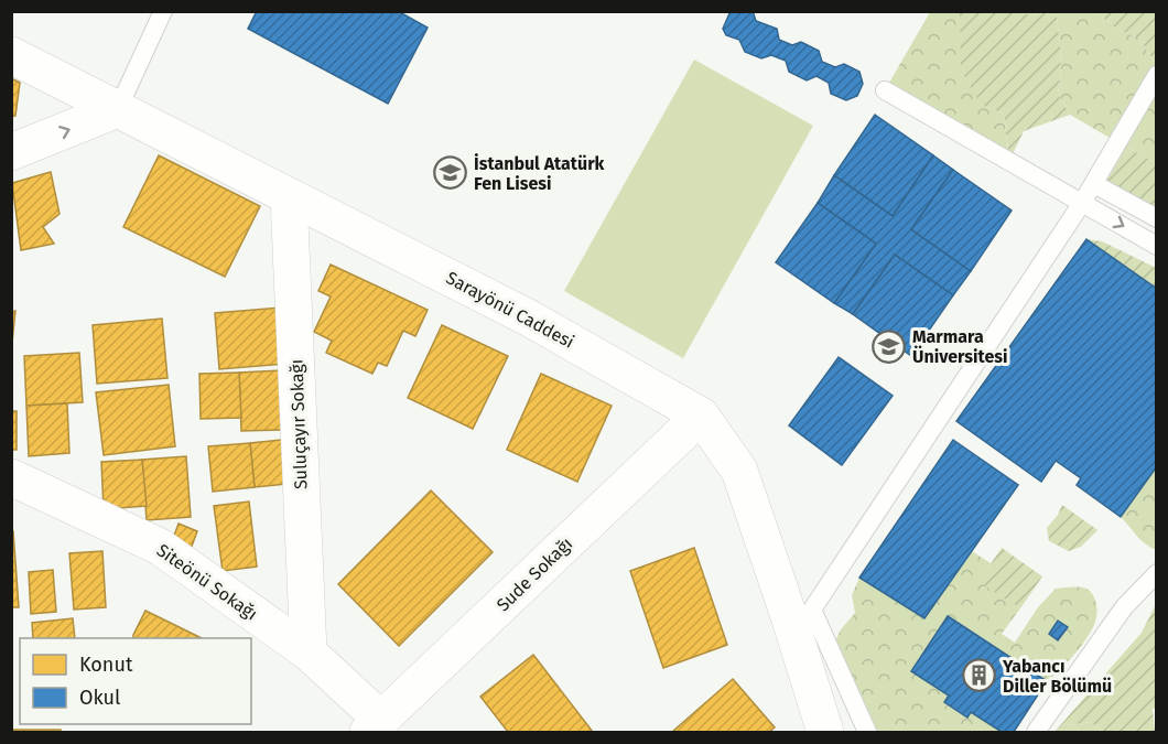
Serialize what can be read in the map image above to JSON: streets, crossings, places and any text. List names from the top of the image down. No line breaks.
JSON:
{"streets":{"street":["Sarayönü Caddesi","Suluçayır Sokağı","Sude Sokağı","Siteönü Sokağı"]},"crossings":[["Sarayönü Caddesi","Suluçayır Sokağı"],["Sarayönü Caddesi","Sude Sokağı"],["Suluçayır Sokağı","Siteönü Sokağı"],["Sude Sokağı","Siteönü Sokağı"]],"places":{"school or university":["İstanbul Atatürk Fen Lisesi","Marmara Üniversitesi"],"building":["Yabancı Diller Bölümü"]},"legend":["Konut","Okul"]}
